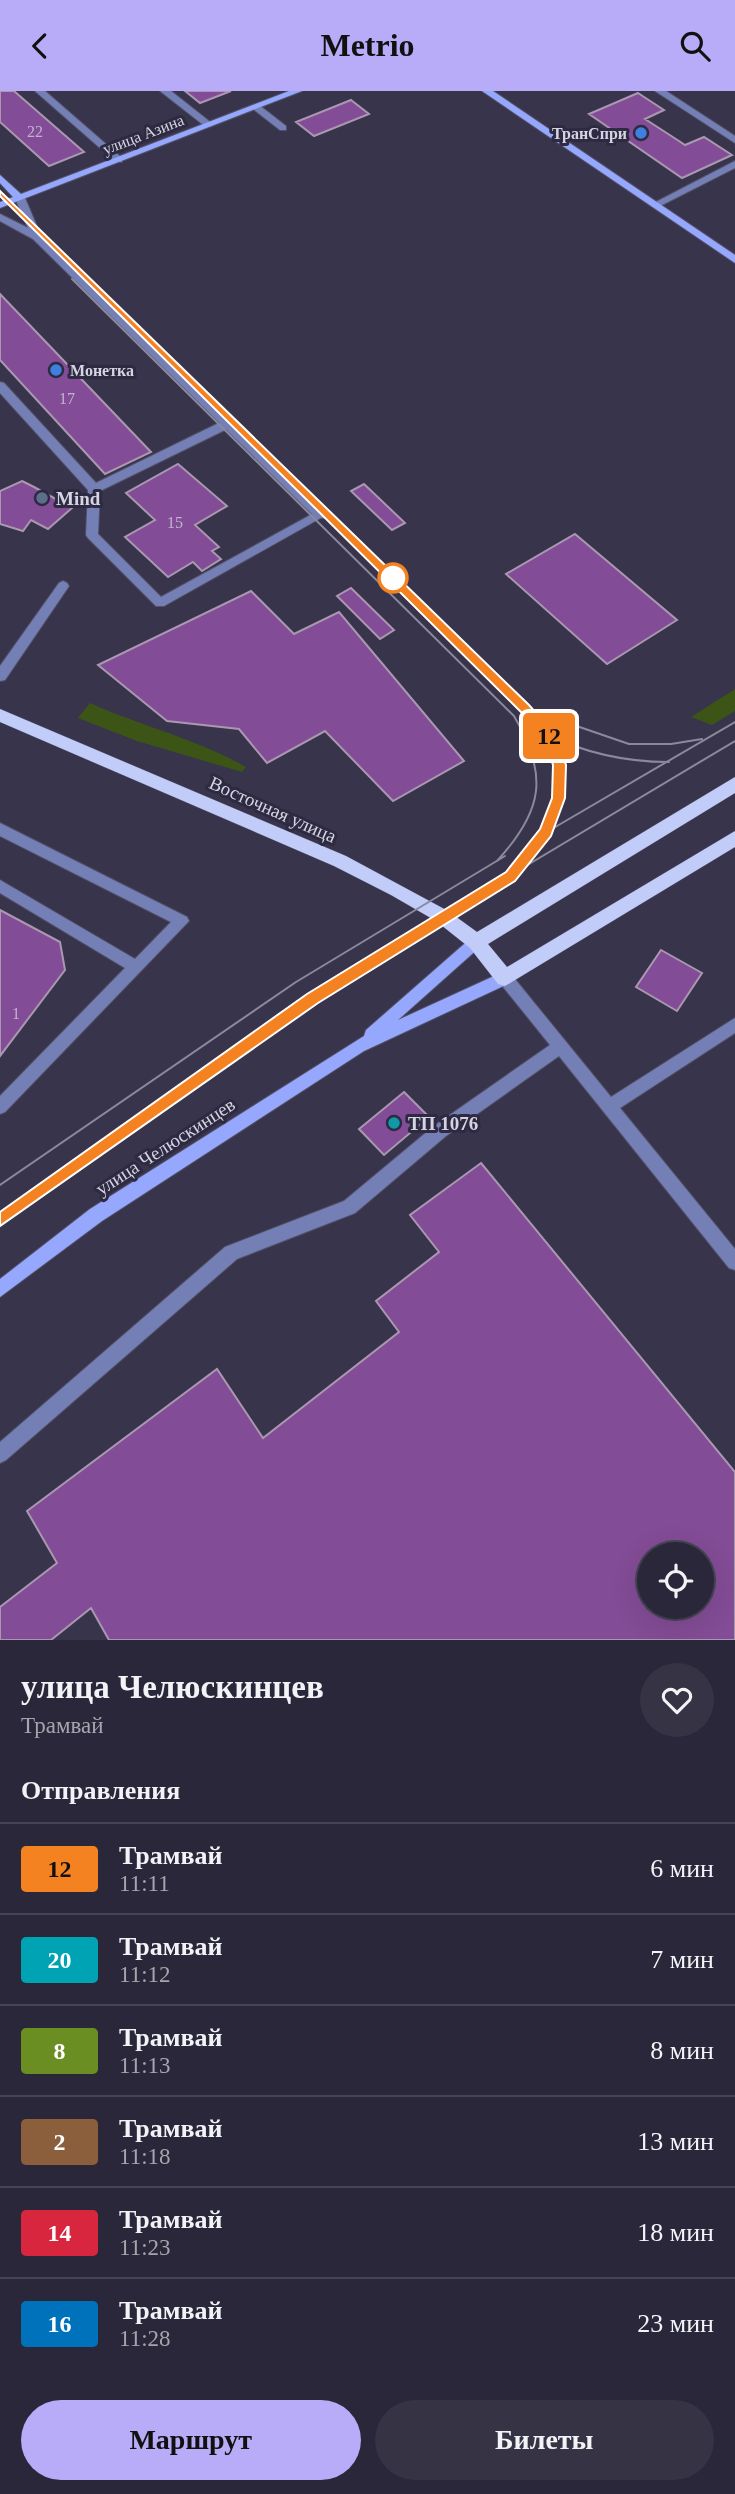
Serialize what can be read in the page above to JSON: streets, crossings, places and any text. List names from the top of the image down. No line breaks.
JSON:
{"streets":{"main road":["улица Азина","Восточная улица","улица Челюскинцев"]},"crossings":[["Восточная улица","улица Челюскинцев"]],"places":["ТранСпри","Монетка","Mind","ТП 1076"],"lines":["tram line 12"],"house_numbers":["22","17","15","1"],"page":{"header":"Metrio","on_map":"12","heading":[["улица Челюскинцев","Трамвай"],"Отправления"],"list":[{"mark":"12","name":"Трамвай","note":"11:11","value":"6 мин"},{"mark":"20","name":"Трамвай","note":"11:12","value":"7 мин"},{"mark":"8","name":"Трамвай","note":"11:13","value":"8 мин"},{"mark":"2","name":"Трамвай","note":"11:18","value":"13 мин"},{"mark":"14","name":"Трамвай","note":"11:23","value":"18 мин"},{"mark":"16","name":"Трамвай","note":"11:28","value":"23 мин"}],"buttons":["Маршрут","Билеты"]}}
